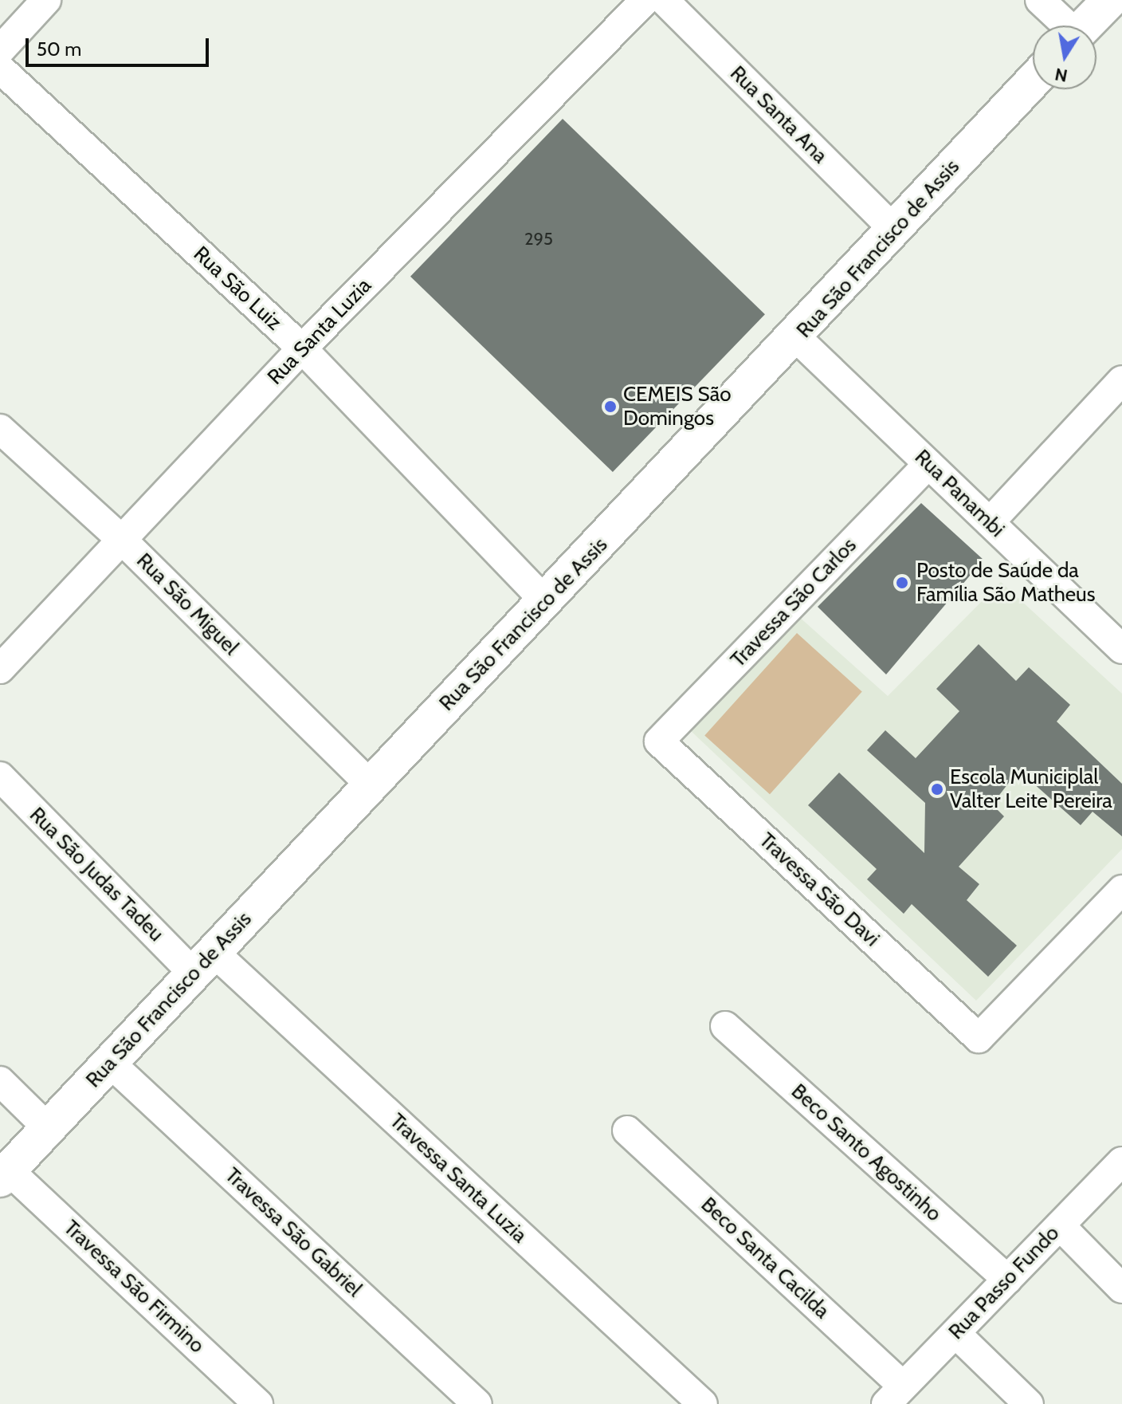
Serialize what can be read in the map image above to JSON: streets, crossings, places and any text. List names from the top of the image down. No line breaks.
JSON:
{"streets":{"street":["Rua Santa Ana","Rua São Francisco de Assis","Rua São Luiz","Rua Santa Luzia","Rua Panambi","Travessa São Carlos","Rua São Miguel","Rua São Judas Tadeu","Travessa São Davi","Beco Santo Agostinho","Travessa Santa Luzia","Travessa São Gabriel","Beco Santa Cacilda","Rua Passo Fundo","Travessa São Firmino"]},"crossings":[["Rua Santa Ana","Rua São Francisco de Assis"],["Rua São Francisco de Assis","Rua São Luiz"],["Rua São Francisco de Assis","Rua Panambi"],["Rua São Francisco de Assis","Rua São Miguel"],["Rua São Francisco de Assis","Rua São Judas Tadeu"],["Rua São Francisco de Assis","Travessa Santa Luzia"],["Rua São Francisco de Assis","Travessa São Gabriel"],["Rua São Francisco de Assis","Travessa São Firmino"],["Rua São Luiz","Rua Santa Luzia"],["Rua Santa Luzia","Rua São Miguel"],["Rua Panambi","Travessa São Carlos"],["Travessa São Carlos","Travessa São Davi"],["Rua São Judas Tadeu","Travessa Santa Luzia"],["Beco Santo Agostinho","Rua Passo Fundo"],["Beco Santa Cacilda","Rua Passo Fundo"]],"places":["CEMEIS São Domingos","Posto de Saúde da Família São Matheus","Escola Municiplal Valter Leite Pereira"],"house_numbers":["295"],"scale_bar":"50 m","north":"bottom"}
